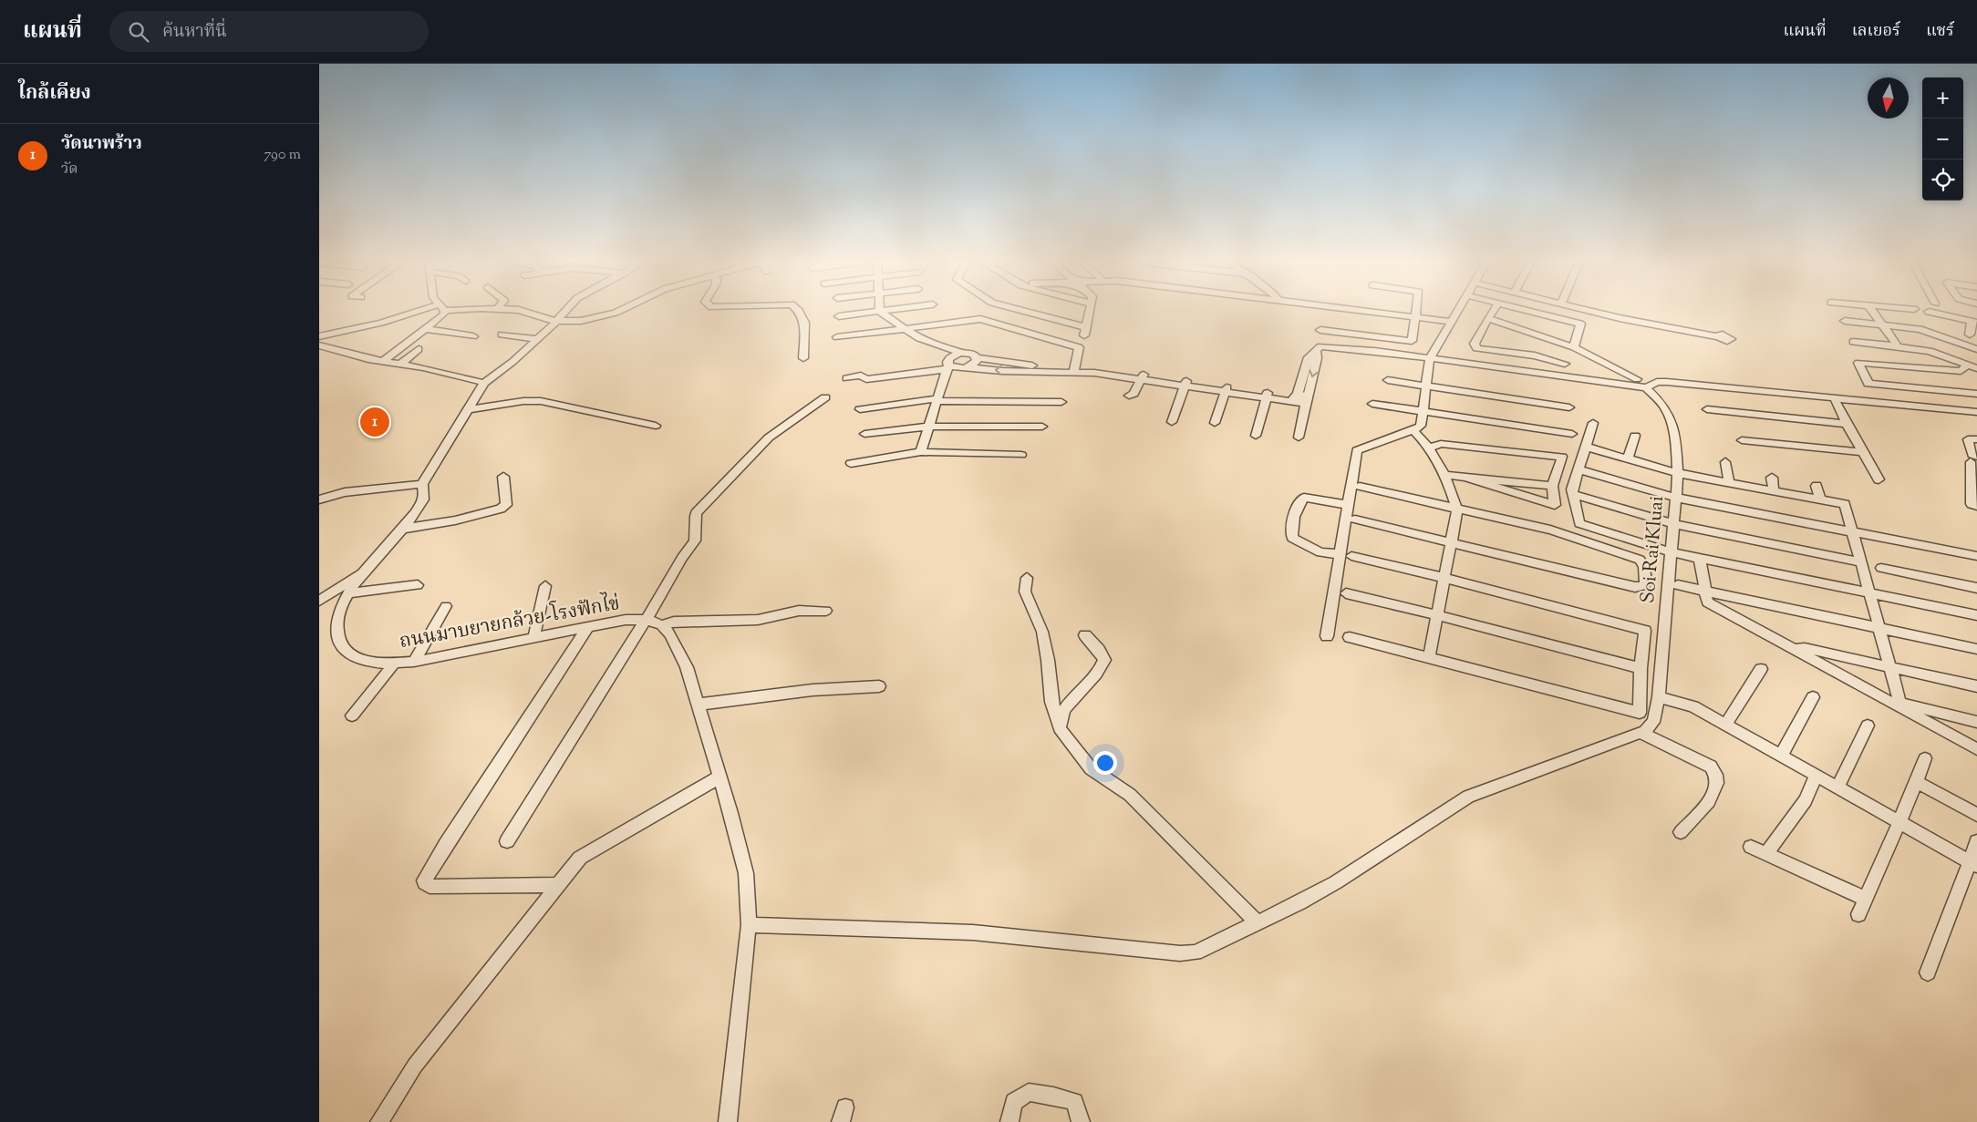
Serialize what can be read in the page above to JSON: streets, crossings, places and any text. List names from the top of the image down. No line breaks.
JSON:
{"streets":{"street":["Soi Rai Kluai","ถนนมาบยายกล้วย-โรงฟักไข่"]},"north":"bottom","page":{"header":"แผนที่","search":"ค้นหาที่นี่","nav":["แผนที่","เลเยอร์","แชร์"],"heading":"ใกล้เคียง","map_buttons":["+","−"],"list":[{"mark":"1","name":"วัดนาพร้าว","note":"วัด","value":"790 m"}],"pins":"1"}}
